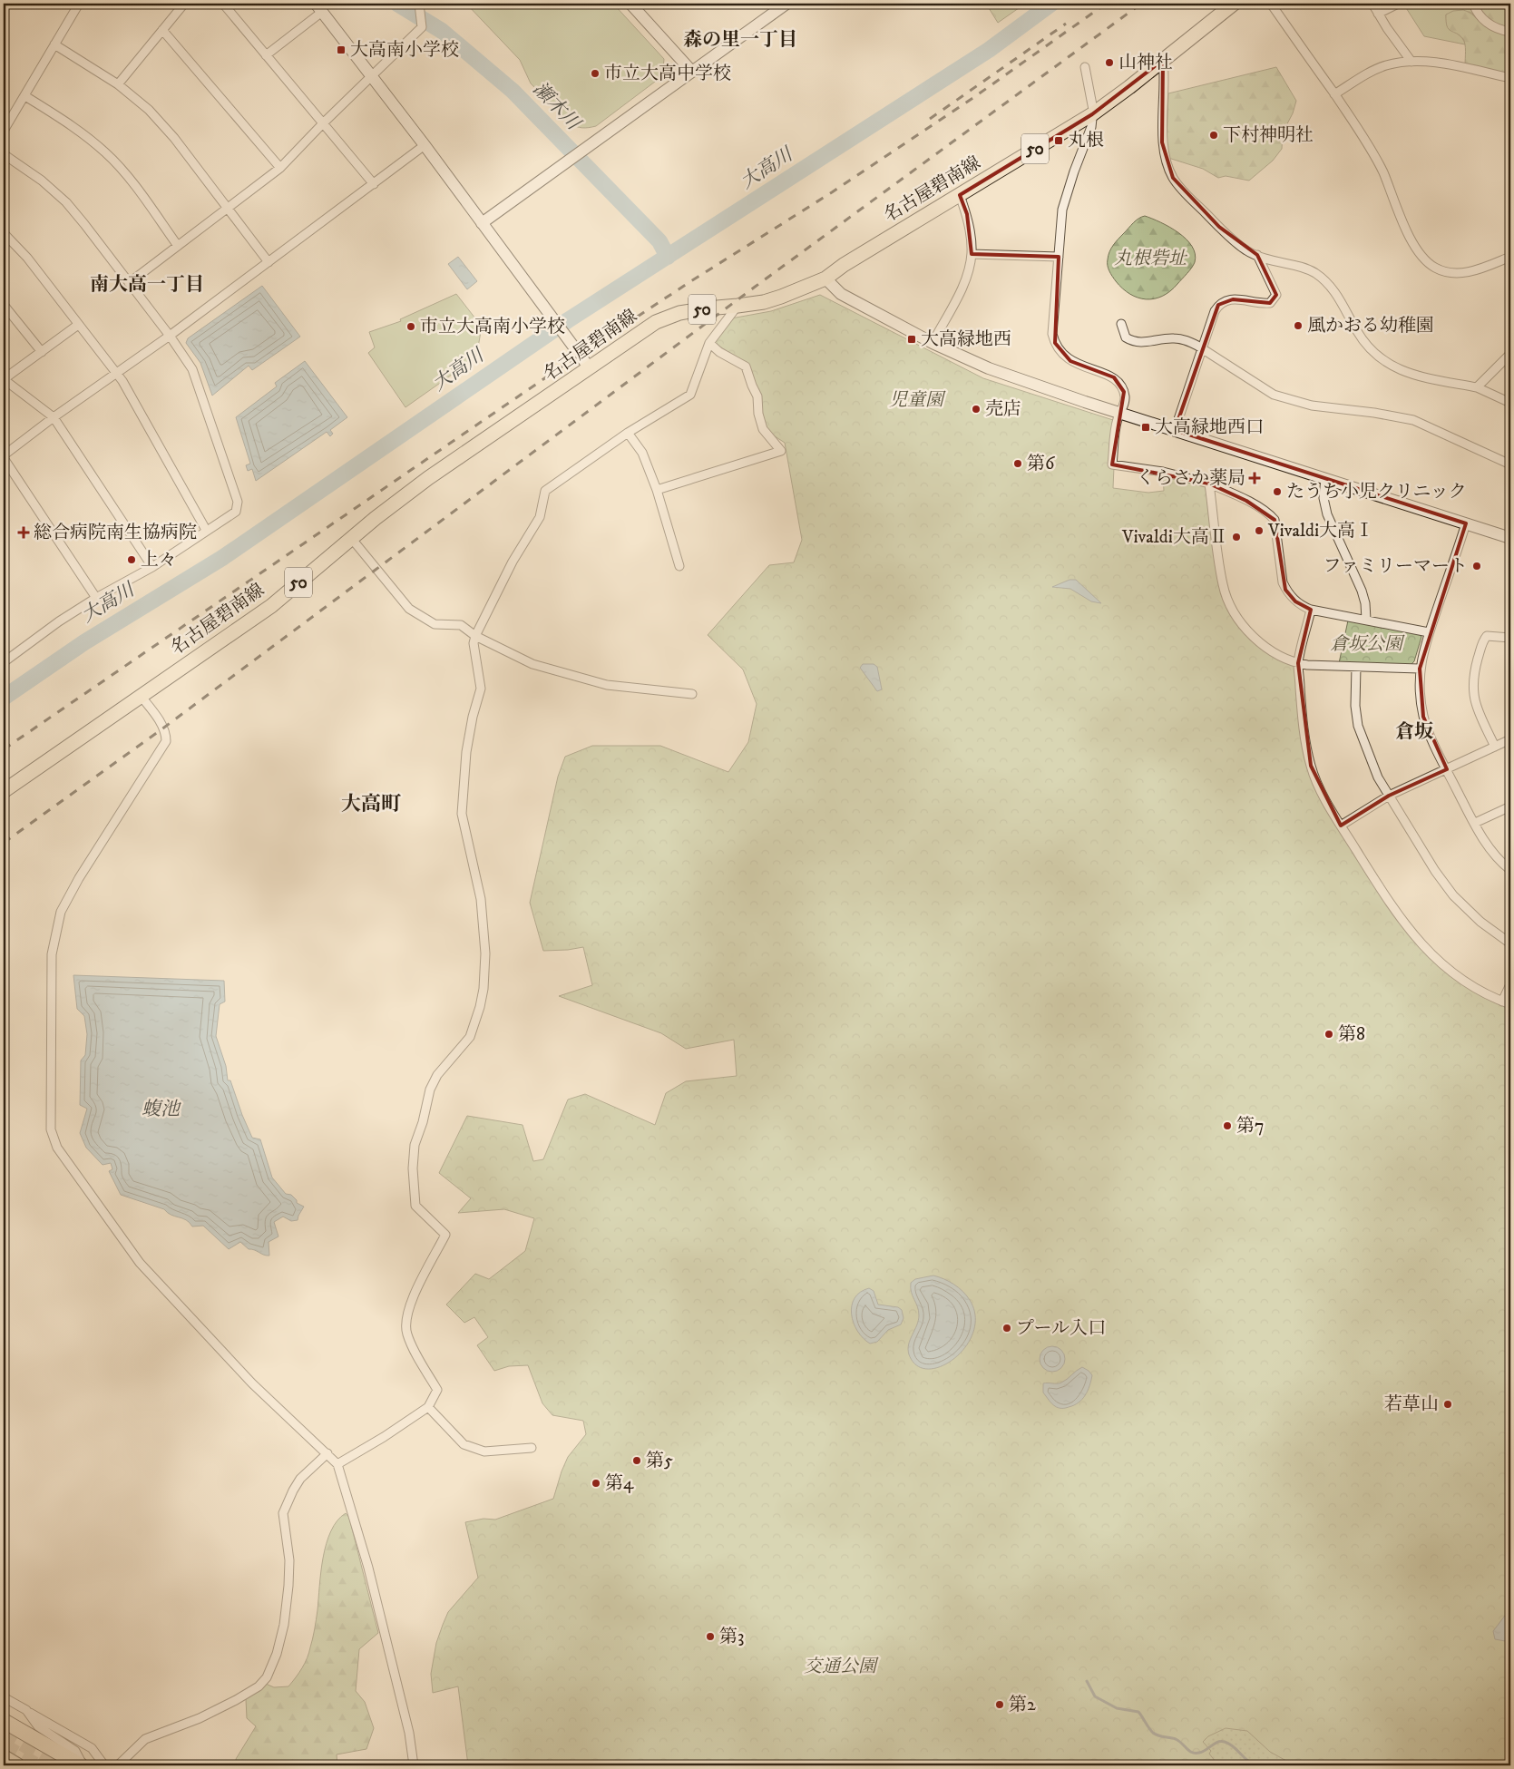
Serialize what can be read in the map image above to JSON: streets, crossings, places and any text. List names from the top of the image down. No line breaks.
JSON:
{"streets":{"main road":["50","名古屋碧南線"]},"districts":["森の里一丁目","南大高一丁目","倉坂","大高町"],"water":["瀬木川","大高川","蝮池"],"parks":["丸根砦址","児童園","倉坂公園","交通公園"],"places":{"transit":["大高南小学校","丸根","大高緑地西","大高緑地西口"],"other":["山神社","市立大高中学校","下村神明社","風かおる幼稚園","市立大高南小学校","売店","第6","たうち小児クリニック","Vivaldi大高Ⅰ","Vivaldi大高Ⅱ","上々","ファミリーマート","第8","第7","プール入口","若草山","第5","第4","第3","第2"],"health":["くらさか薬局","総合病院南生協病院"]}}
